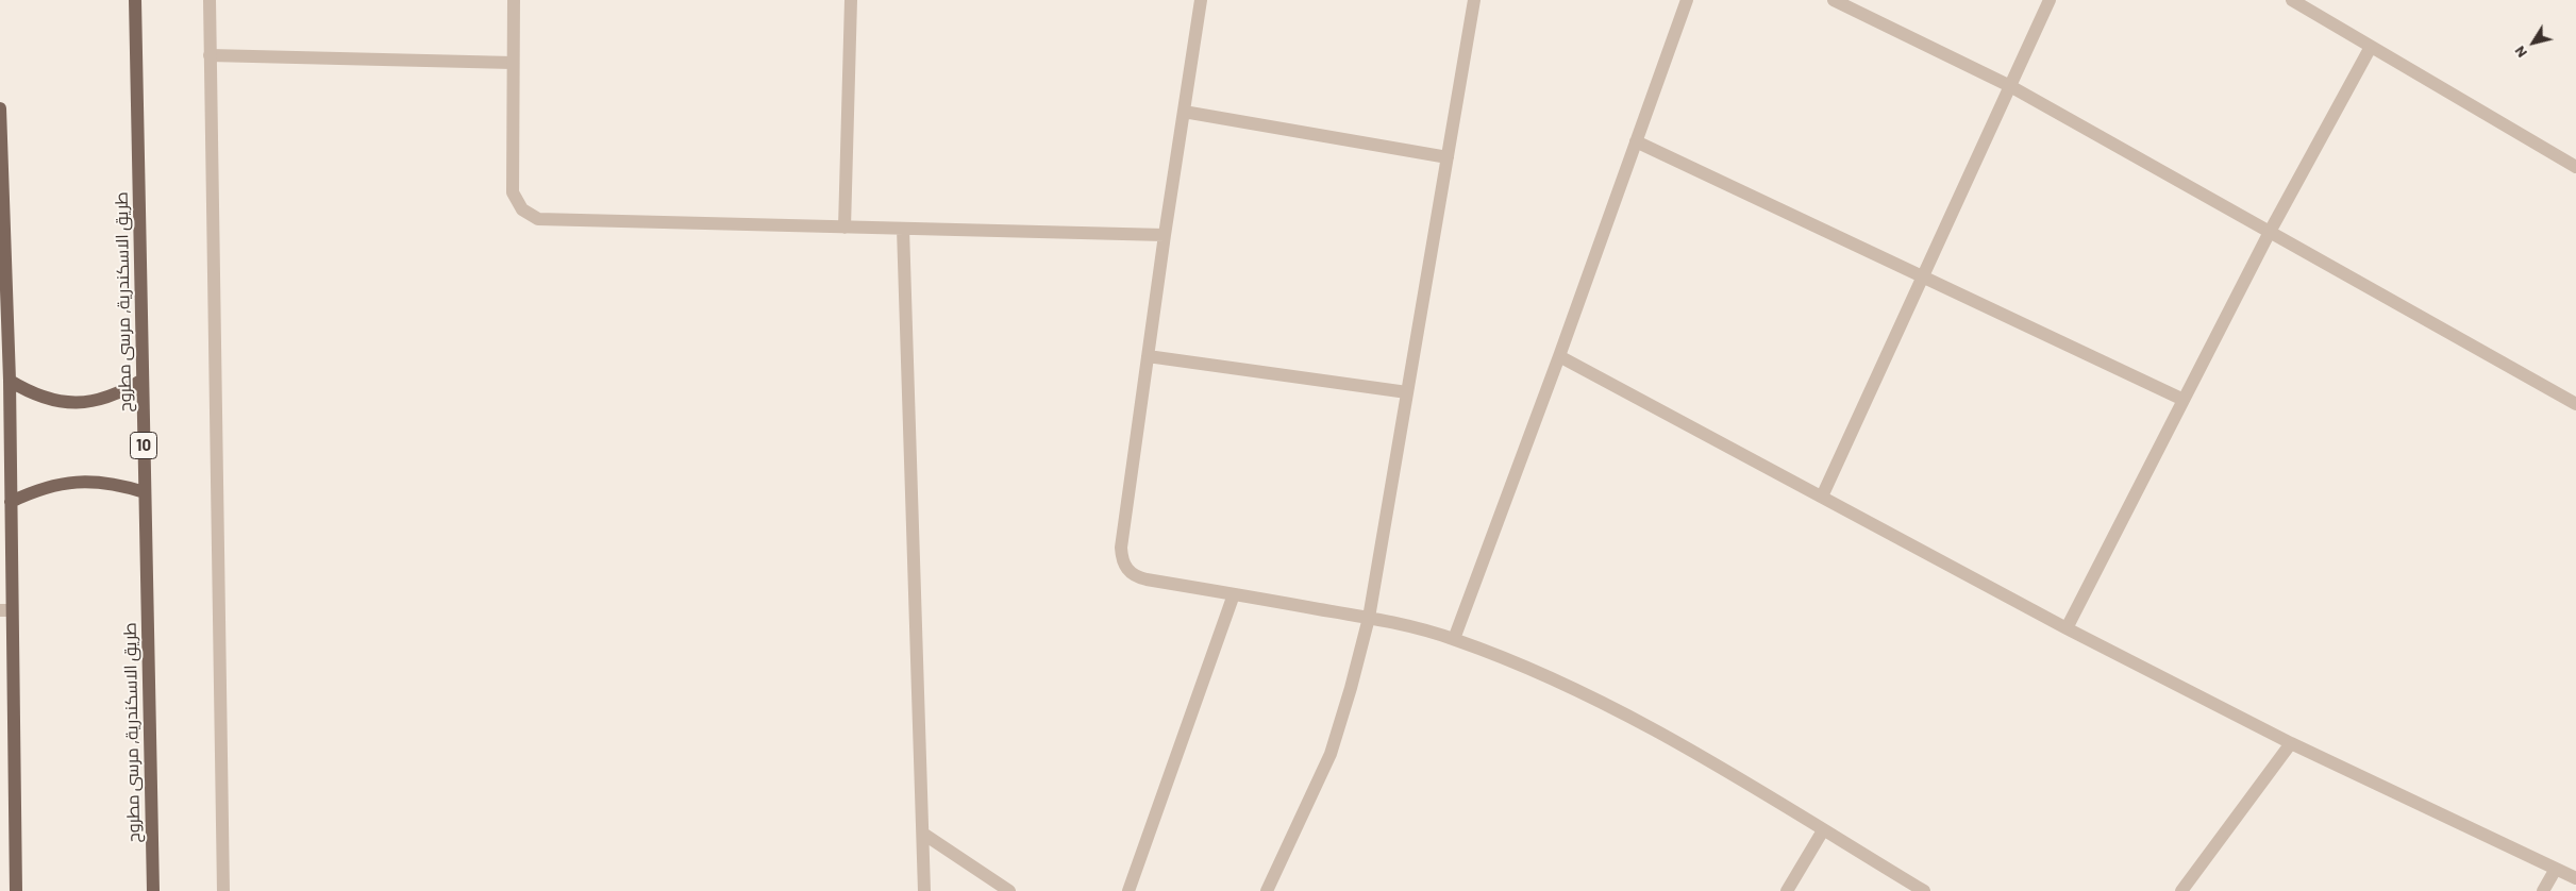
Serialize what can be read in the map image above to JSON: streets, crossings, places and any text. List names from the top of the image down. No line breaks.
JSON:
{"streets":{"main road":["طريق الاسكندرية, مرسى مطروح","10"]},"north":"bottom left"}
